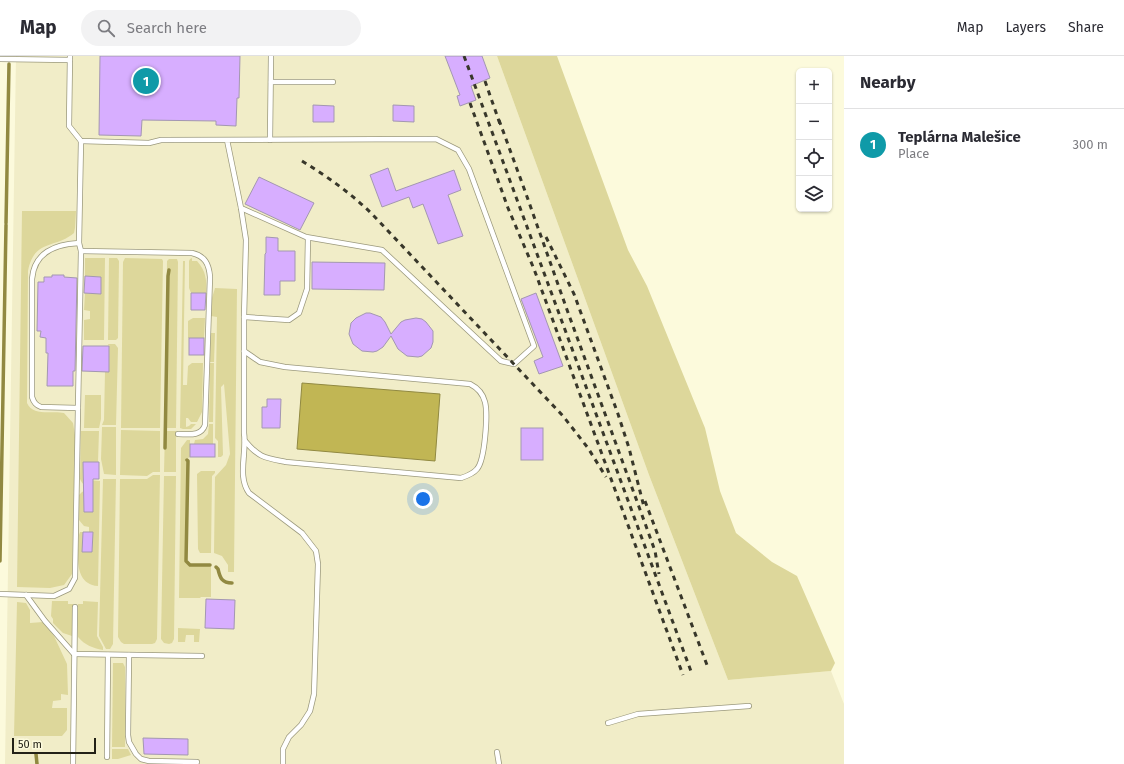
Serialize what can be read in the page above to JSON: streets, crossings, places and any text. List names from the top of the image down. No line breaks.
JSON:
{"scale_bar":"50 m","page":{"header":"Map","search":"Search here","nav":["Map","Layers","Share"],"heading":"Nearby","pins":"1","map_buttons":["+","−"],"list":[{"mark":"1","name":"Teplárna Malešice","note":"Place","value":"300 m"}],"scale":"50 m"}}
